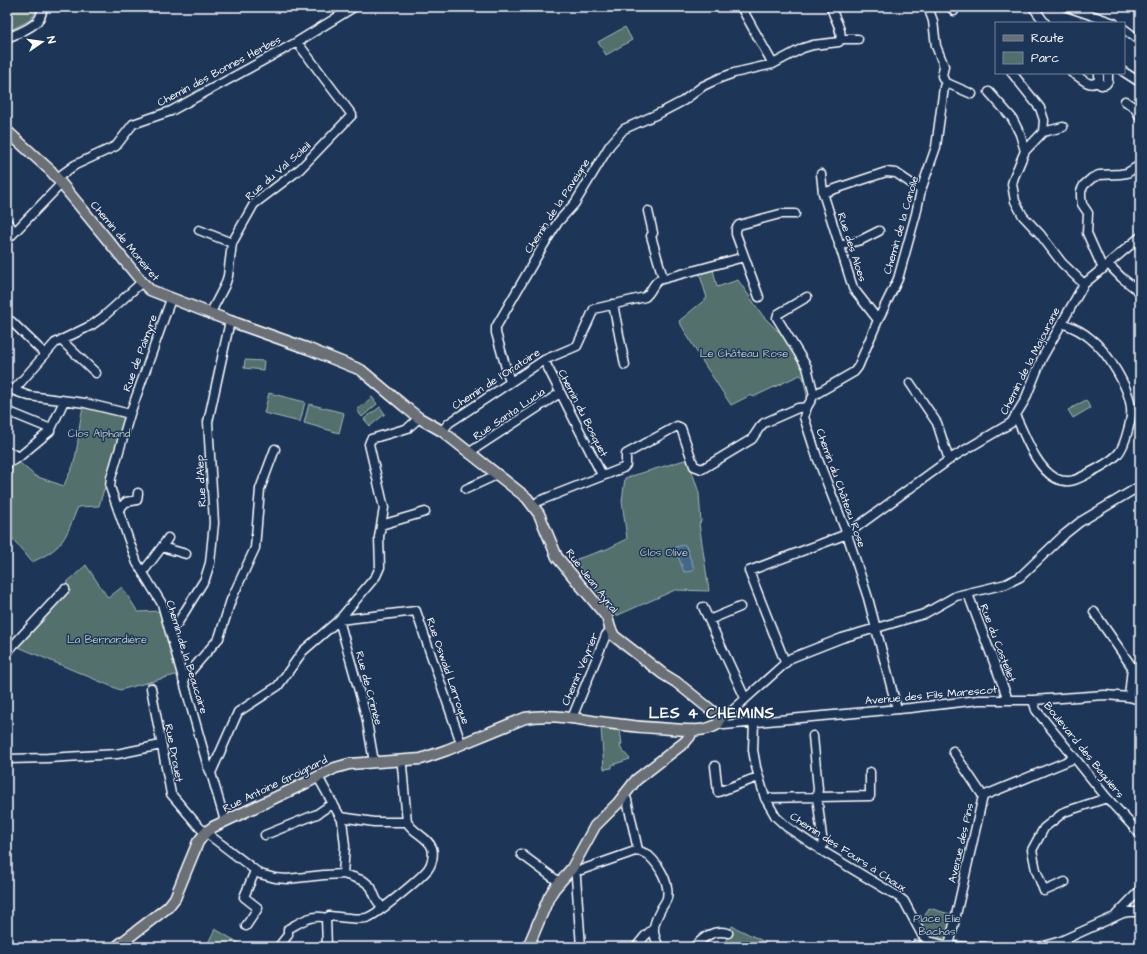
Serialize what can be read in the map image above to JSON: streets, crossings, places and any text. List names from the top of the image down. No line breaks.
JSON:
{"streets":{"main road":["Chemin de Moneiret","Rue Jean Ayral","Rue Antoine Groignard"],"street":["Chemin des Bonnes Herbes","Rue du Val Soleil","Chemin de la Paveigne","Chemin de la Canolle","Rue des Aloes","Rue de Palmyre","Chemin de la Majourane","Chemin de l'Oratoire","Chemin du Bosquet","Rue Santa Lucia","Rue d'Alep","Chemin du Château Rose","Rue du Castellet","Chemin de la Beaucaire","Chemin Veyrier","Rue Oswald Larroque","Rue de Crimée","Avenue des Fils Marescot","Boulevard des Baguiers","Rue Drouet","Avenue des Pins","Chemin des Fours à Chaux"]},"crossings":[["Chemin des Bonnes Herbes","Rue du Val Soleil"],["Chemin des Bonnes Herbes","Chemin de Moneiret"],["Rue du Val Soleil","Chemin de Moneiret"],["Chemin de la Paveigne","Chemin de l'Oratoire"],["Chemin de la Canolle","Rue des Aloes"],["Chemin de la Canolle","Chemin du Château Rose"],["Chemin de Moneiret","Rue de Palmyre"],["Chemin de Moneiret","Chemin de l'Oratoire"],["Chemin de Moneiret","Rue d'Alep"],["Chemin de Moneiret","Rue Jean Ayral"],["Rue de Palmyre","Chemin de la Beaucaire"],["Chemin de la Majourane","Chemin du Château Rose"],["Chemin de l'Oratoire","Chemin du Bosquet"],["Chemin de l'Oratoire","Rue Jean Ayral"],["Chemin du Bosquet","Rue Santa Lucia"],["Rue Santa Lucia","Rue Jean Ayral"],["Rue d'Alep","Chemin de la Beaucaire"],["Chemin du Château Rose","Avenue des Fils Marescot"],["Rue Jean Ayral","Chemin Veyrier"],["Rue Jean Ayral","Avenue des Fils Marescot"],["Rue Jean Ayral","Rue Antoine Groignard"],["Rue du Castellet","Avenue des Fils Marescot"],["Chemin Veyrier","Rue Antoine Groignard"],["Rue Oswald Larroque","Rue de Crimée"],["Rue Oswald Larroque","Rue Antoine Groignard"],["Rue de Crimée","Rue Antoine Groignard"],["Avenue des Fils Marescot","Boulevard des Baguiers"],["Avenue des Fils Marescot","Rue Antoine Groignard"],["Avenue des Fils Marescot","Chemin des Fours à Chaux"],["Boulevard des Baguiers","Avenue des Pins"],["Rue Drouet","Rue Antoine Groignard"]],"districts":["LES 4 CHEMINS"],"parks":["Le Château Rose","Clos Alphand","Clos Olive","La Bernardière","Place Elie Bachas"],"legend":["Route","Parc"],"north":"right"}
